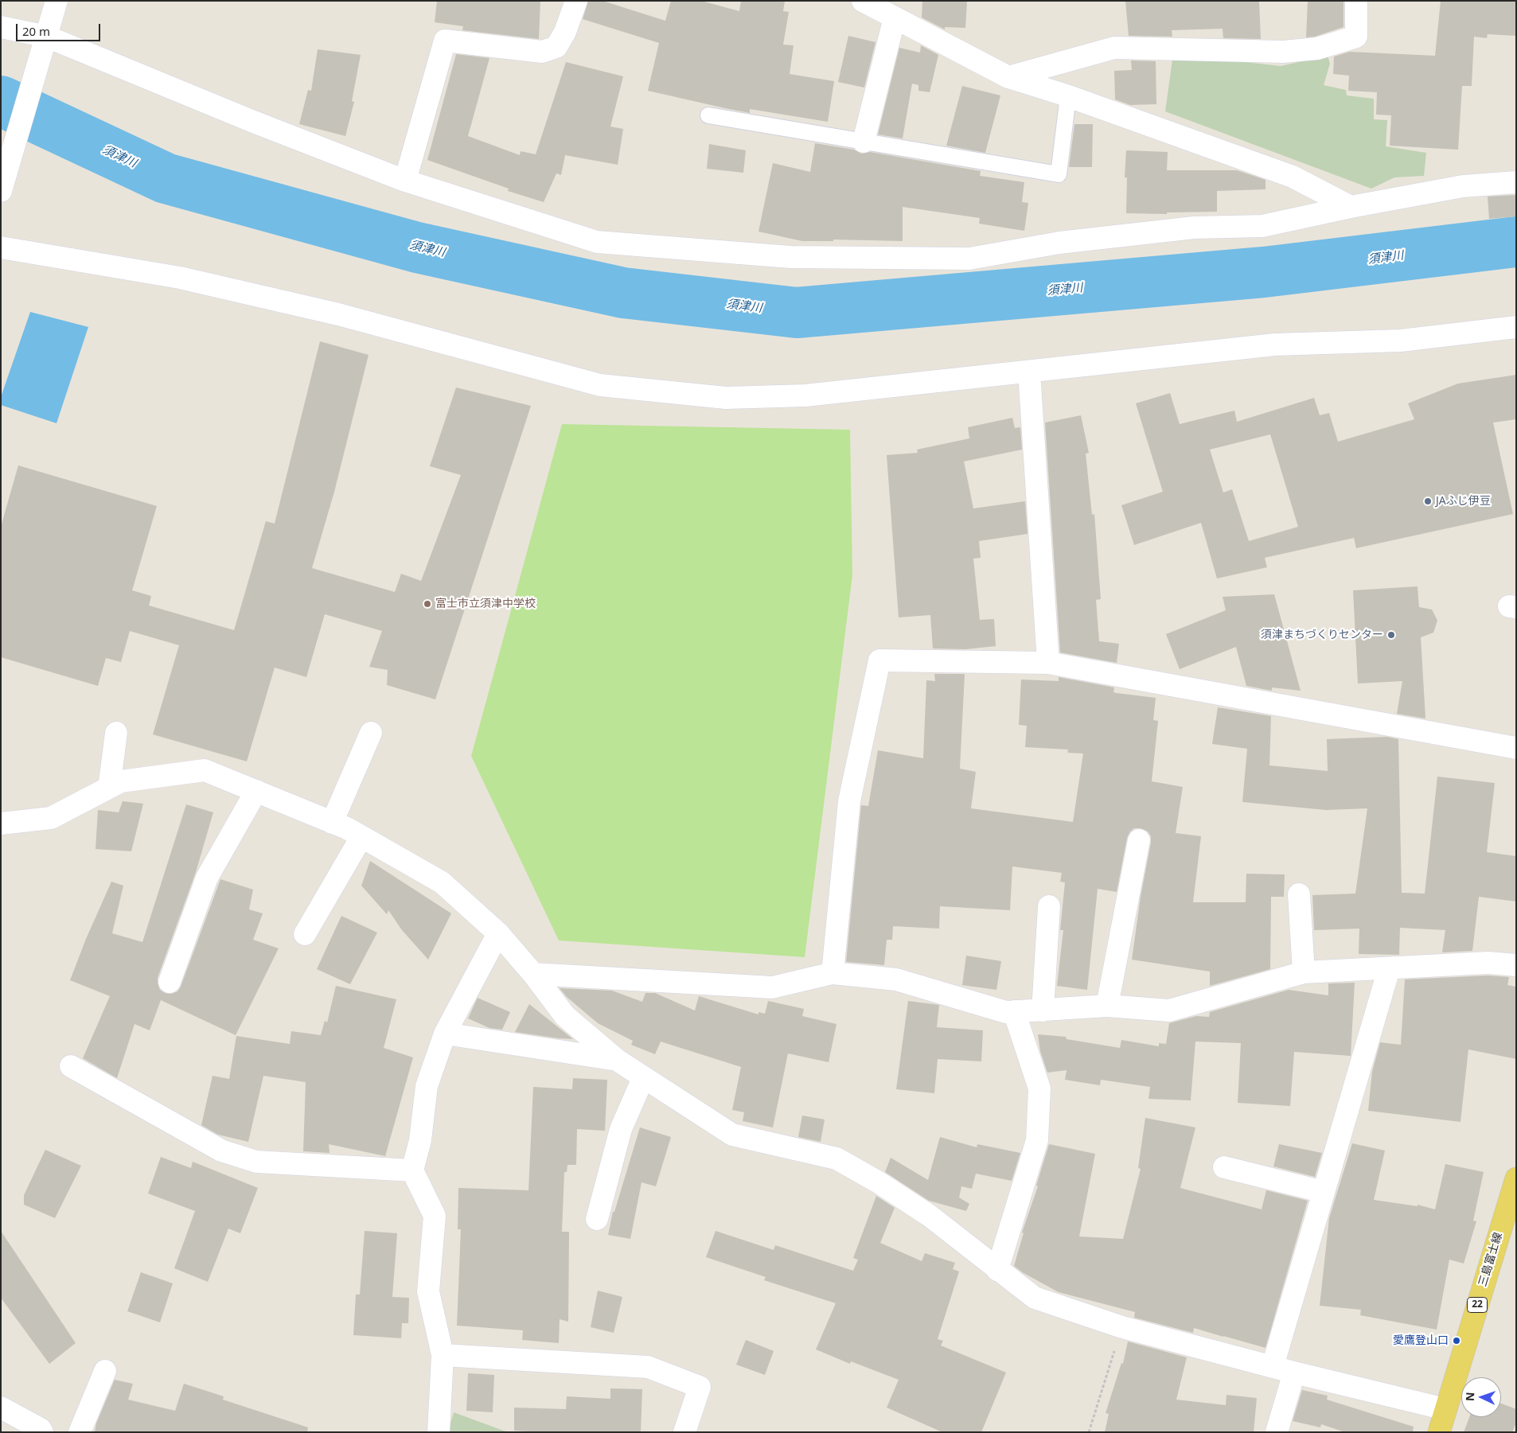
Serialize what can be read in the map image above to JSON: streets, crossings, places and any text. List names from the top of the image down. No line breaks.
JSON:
{"streets":{"main road":["三島富士線","22"]},"water":["須津川"],"places":["JAふじ伊豆","富士市立須津中学校","須津まちづくりセンター","愛鷹登山口"],"scale_bar":"20 m","north":"left"}
